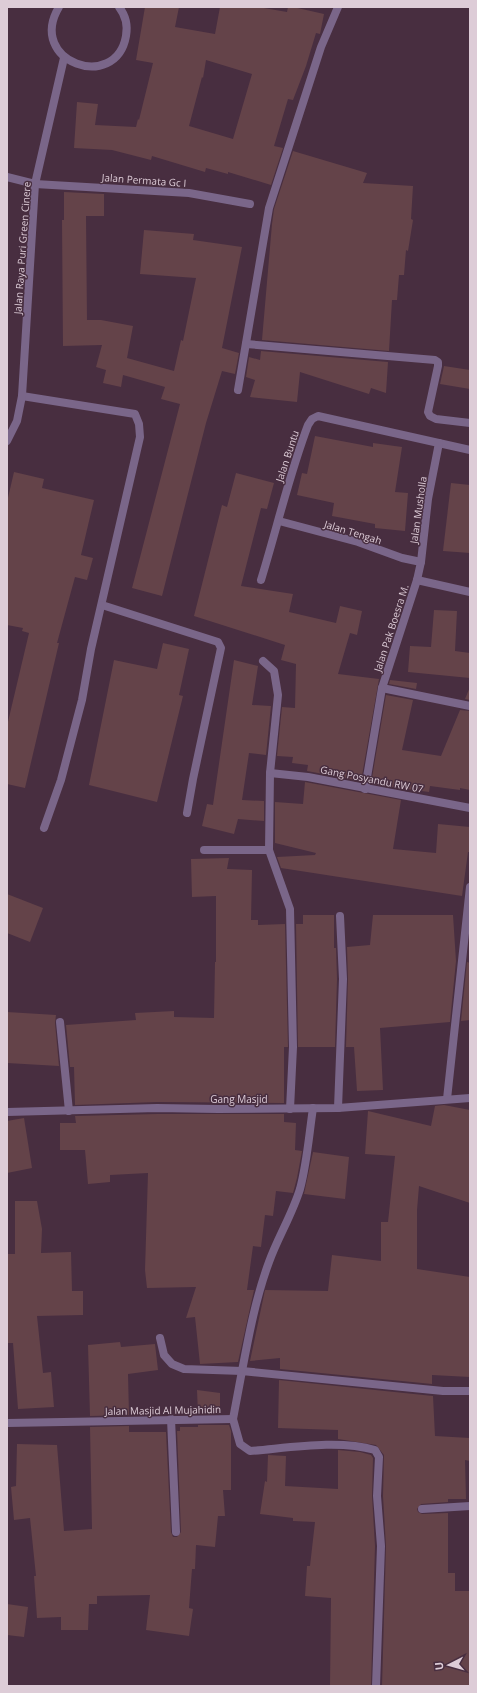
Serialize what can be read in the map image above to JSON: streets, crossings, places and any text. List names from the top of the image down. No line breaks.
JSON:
{"streets":{"street":["Jalan Permata Gc I","Jalan Raya Puri Green Cinere","Jalan Buntu","Jalan Musholla","Jalan Tengah","Jalan Pak Boesra M.","Gang Posyandu RW 07","Gang Masjid","Jalan Masjid Al Mujahidin"]},"crossings":[["Jalan Permata Gc I","Jalan Raya Puri Green Cinere"],["Jalan Buntu","Jalan Musholla"],["Jalan Buntu","Jalan Tengah"],["Jalan Musholla","Jalan Tengah"],["Jalan Musholla","Jalan Pak Boesra M."],["Jalan Pak Boesra M.","Gang Posyandu RW 07"],["Gang Masjid","Jalan Masjid Al Mujahidin"]],"north":"left"}
